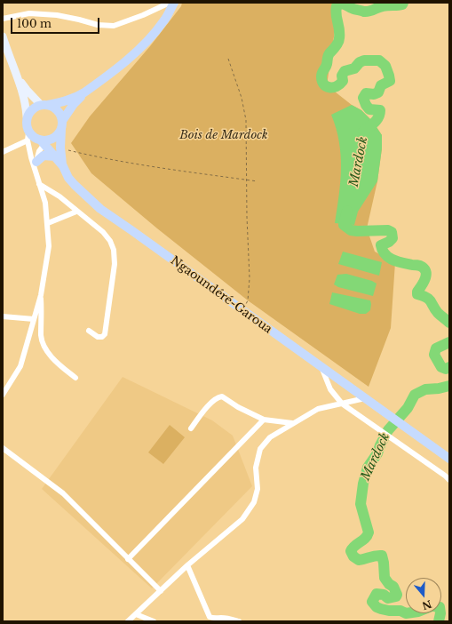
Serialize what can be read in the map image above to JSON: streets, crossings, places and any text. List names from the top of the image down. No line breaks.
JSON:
{"streets":{"highway":["Ngaoundéré-Garoua"]},"water":["Mardock"],"parks":["Bois de Mardock"],"scale_bar":"100 m","north":"bottom"}
